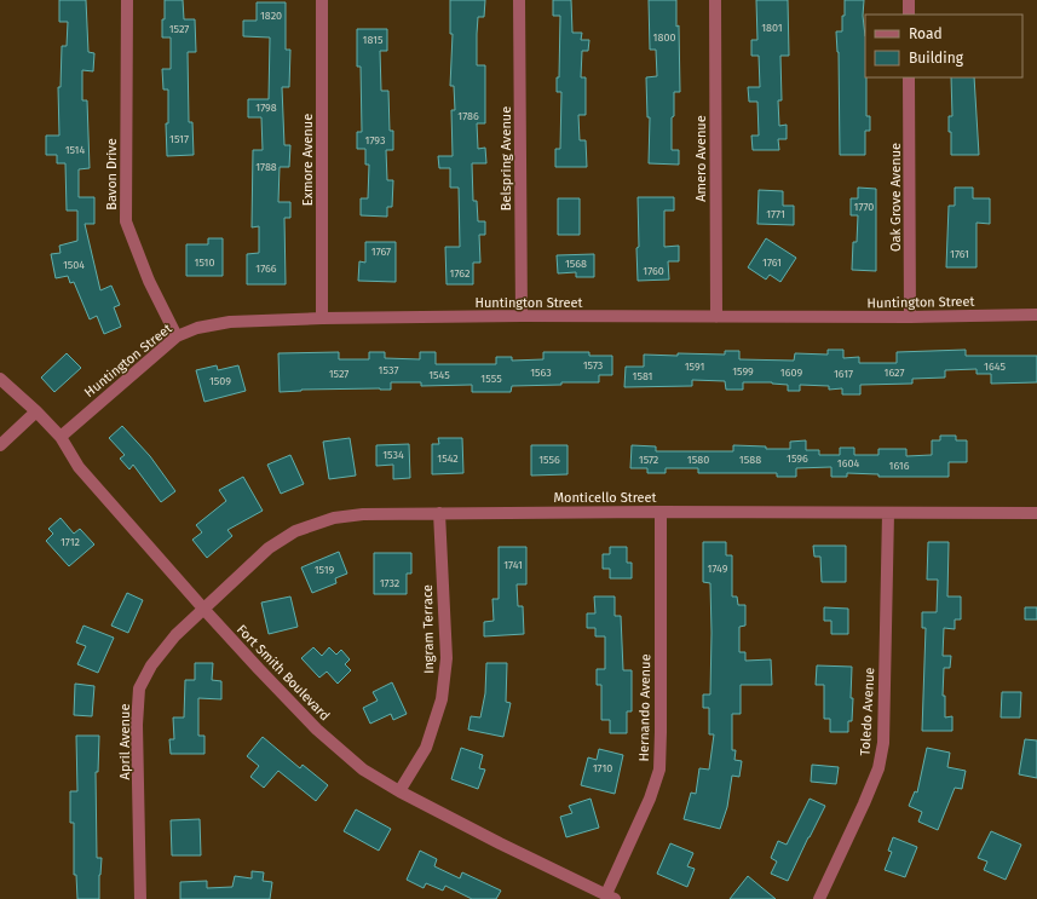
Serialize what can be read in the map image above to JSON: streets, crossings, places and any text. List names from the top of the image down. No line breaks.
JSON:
{"streets":{"street":["Belspring Avenue","Amero Avenue","Exmore Avenue","Bavon Drive","Oak Grove Avenue","Huntington Street","Monticello Street","Ingram Terrace","Fort Smith Boulevard","Hernando Avenue","Toledo Avenue","April Avenue"]},"crossings":[["Belspring Avenue","Huntington Street"],["Amero Avenue","Huntington Street"],["Exmore Avenue","Huntington Street"],["Bavon Drive","Huntington Street"],["Oak Grove Avenue","Huntington Street"],["Huntington Street","Fort Smith Boulevard"],["Monticello Street","Ingram Terrace"],["Monticello Street","Fort Smith Boulevard"],["Monticello Street","Hernando Avenue"],["Monticello Street","Toledo Avenue"],["Monticello Street","April Avenue"],["Ingram Terrace","Fort Smith Boulevard"],["Fort Smith Boulevard","Hernando Avenue"],["Fort Smith Boulevard","April Avenue"]],"house_numbers":["1820","1801","1527","1800","1815","1798","1786","1517","1793","1514","1788","1770","1771","1767","1761","1510","1761","1568","1504","1766","1760","1762","1573","1591","1645","1537","1599","1563","1609","1627","1527","1617","1545","1581","1555","1509","1534","1542","1596","1556","1572","1580","1588","1604","1616","1712","1741","1749","1519","1732","1710"],"legend":["Road","Building"]}
